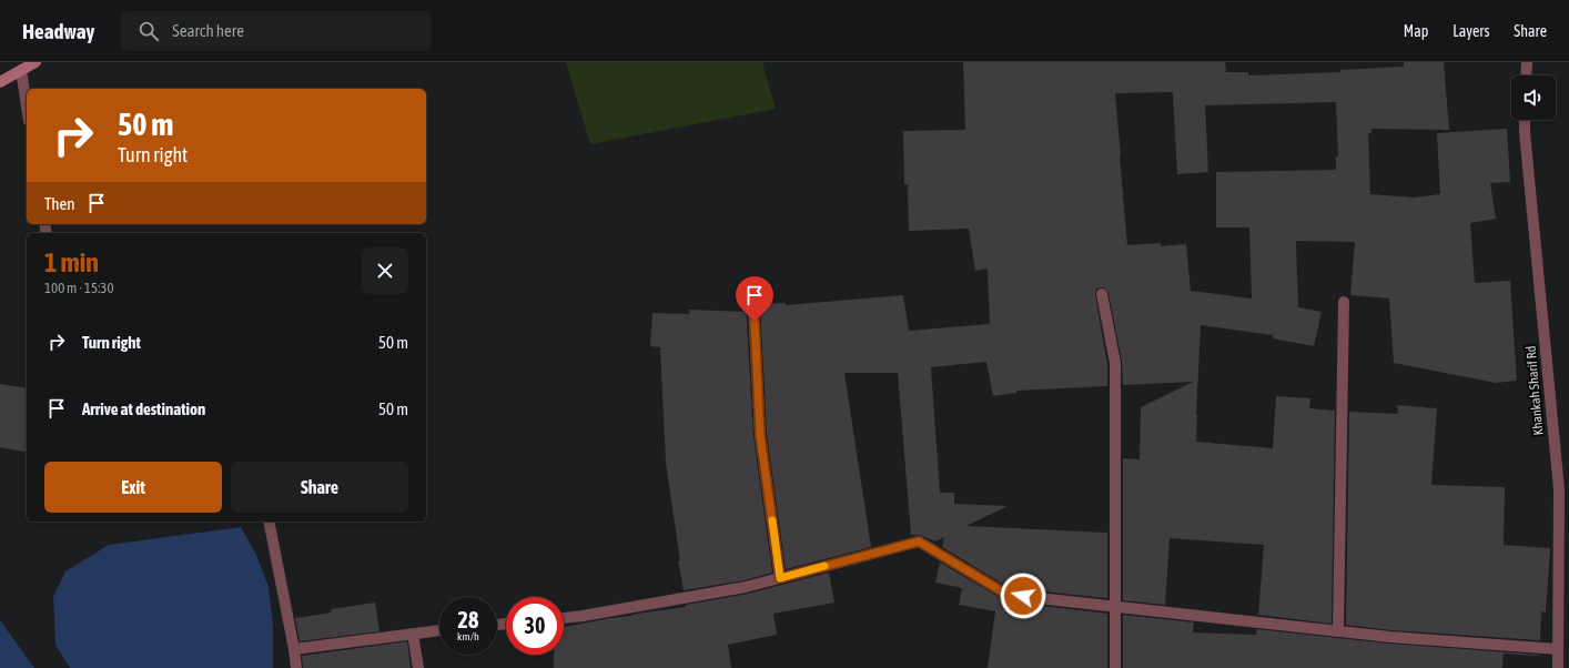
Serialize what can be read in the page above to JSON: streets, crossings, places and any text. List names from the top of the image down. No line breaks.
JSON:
{"streets":{"street":["Khankah Sharif Rd"]},"page":{"header":"Headway","search":"Search here","nav":["Map","Layers","Share"],"turn":["50 m","Turn right"],"then":"Then","heading":["1 min","100 m · 15:30"],"list":[{"name":"Turn right","value":"50 m"},{"name":"Arrive at destination","value":"50 m"}],"buttons":["Exit","Share"],"speed":"28 km/h","limit":"30"}}
